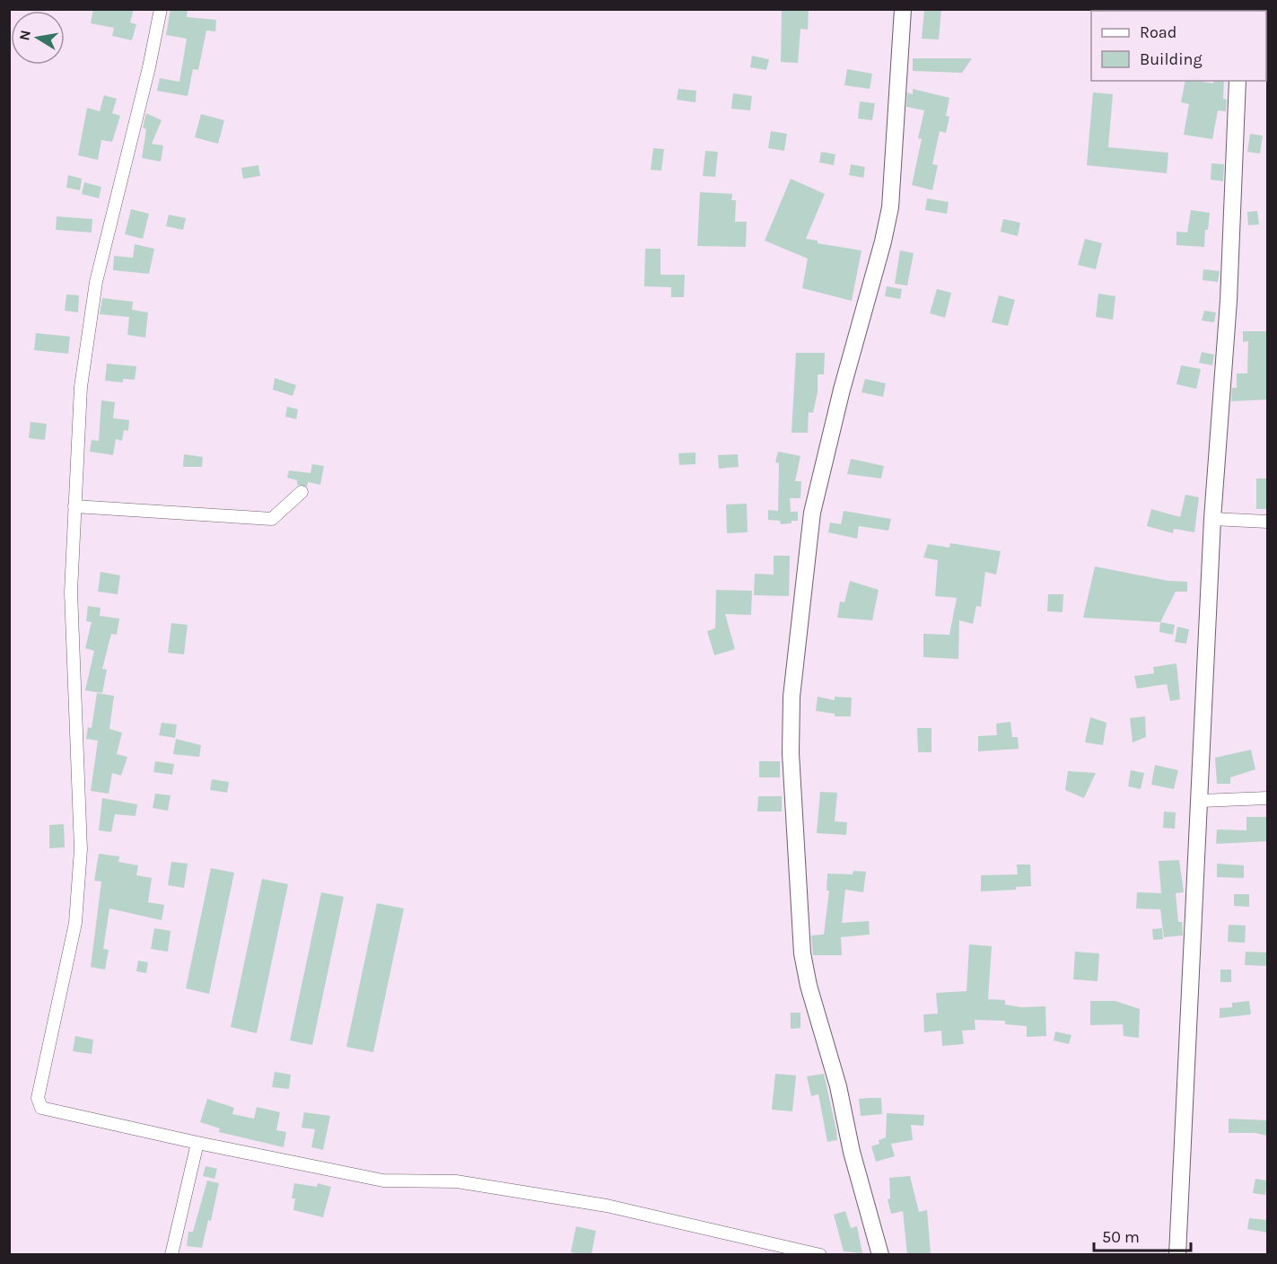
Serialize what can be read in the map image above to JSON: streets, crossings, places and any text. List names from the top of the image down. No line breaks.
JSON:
{"legend":["Road","Building"],"scale_bar":"50 m","north":"left"}
